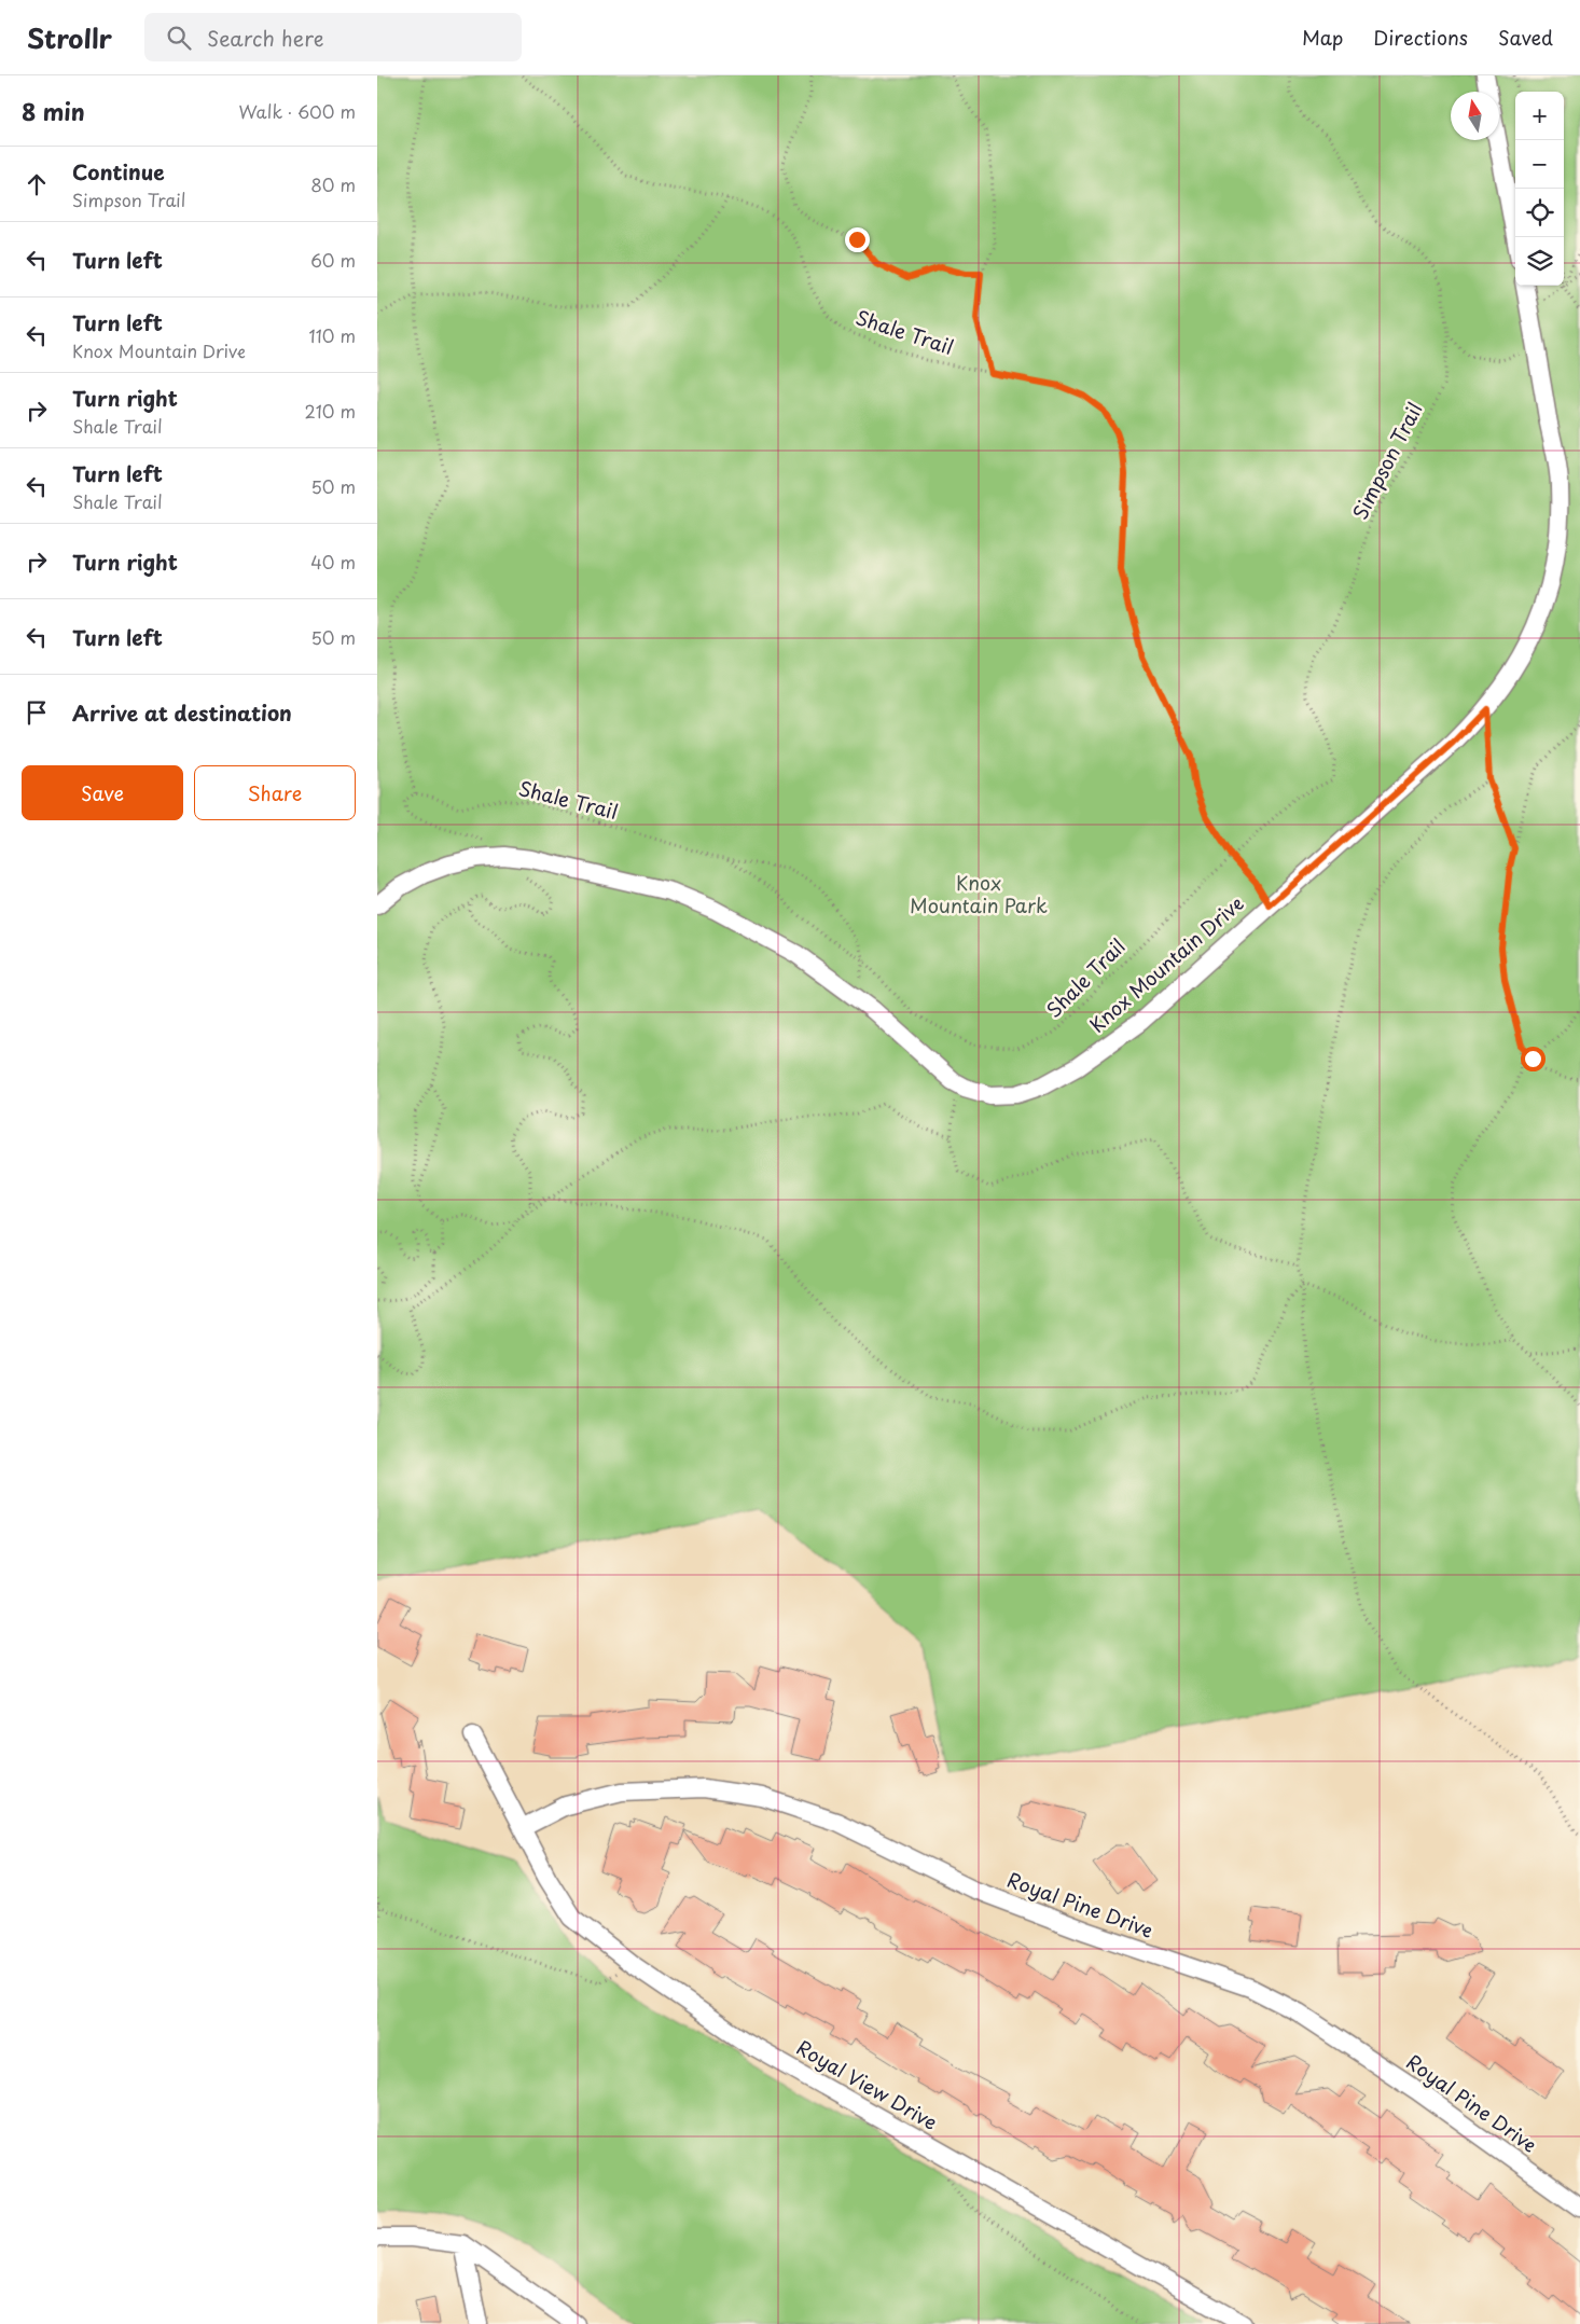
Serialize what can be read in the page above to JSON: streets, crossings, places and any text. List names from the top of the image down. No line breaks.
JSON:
{"streets":{"street":["Knox Mountain Drive","Royal Pine Drive","Royal View Drive"],"path":["Shale Trail","Simpson Trail"]},"crossings":[["Shale Trail","Simpson Trail"],["Shale Trail","Knox Mountain Drive"],["Royal Pine Drive","Royal View Drive"]],"parks":["Knox Mountain Park"],"north":"top","page":{"header":"Strollr","search":"Search here","nav":["Map","Directions","Saved"],"heading":["8 min","Walk · 600 m"],"map_buttons":["+","−"],"list":[["Continue","Simpson Trail","80 m"],["Turn left","60 m"],["Turn left","Knox Mountain Drive","110 m"],["Turn right","Shale Trail","210 m"],["Turn left","Shale Trail","50 m"],["Turn right","40 m"],["Turn left","50 m"],"Arrive at destination"],"buttons":["Save","Share"]}}
